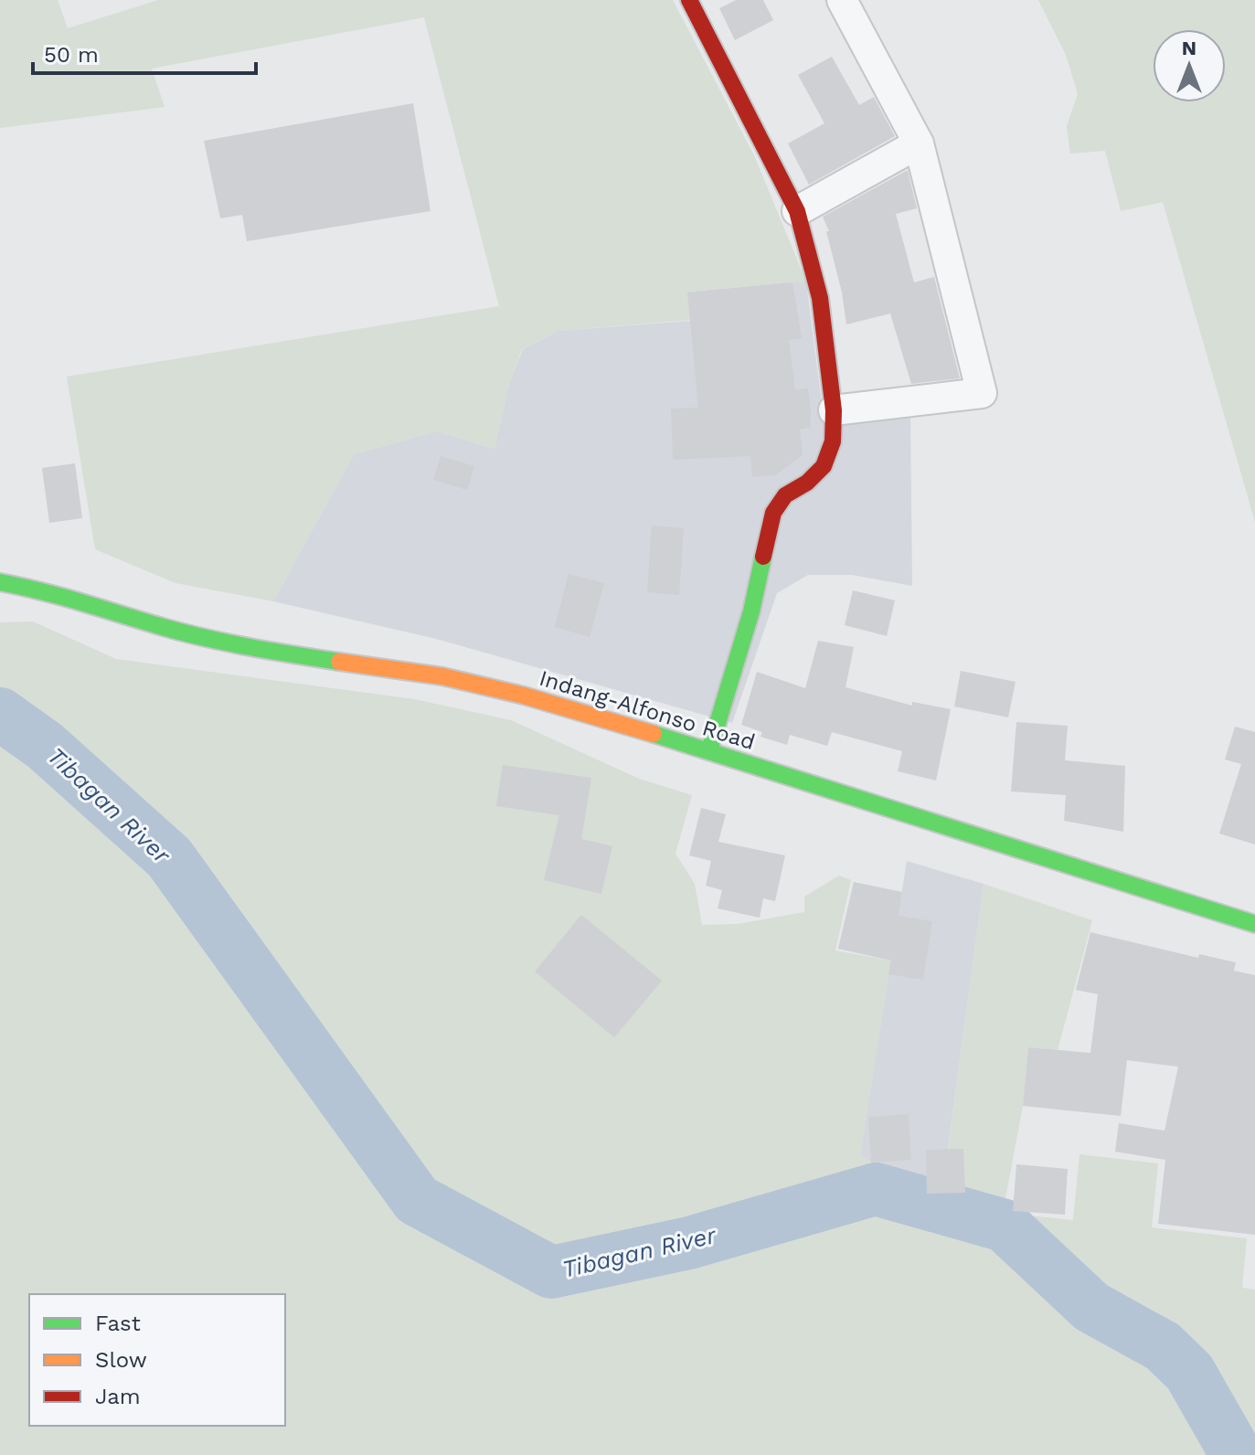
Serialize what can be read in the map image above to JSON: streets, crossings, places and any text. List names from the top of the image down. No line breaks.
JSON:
{"streets":{"main road":["Indang-Alfonso Road"]},"water":["Tibagan River"],"legend":["Fast","Slow","Jam"],"scale_bar":"50 m","north":"top"}
